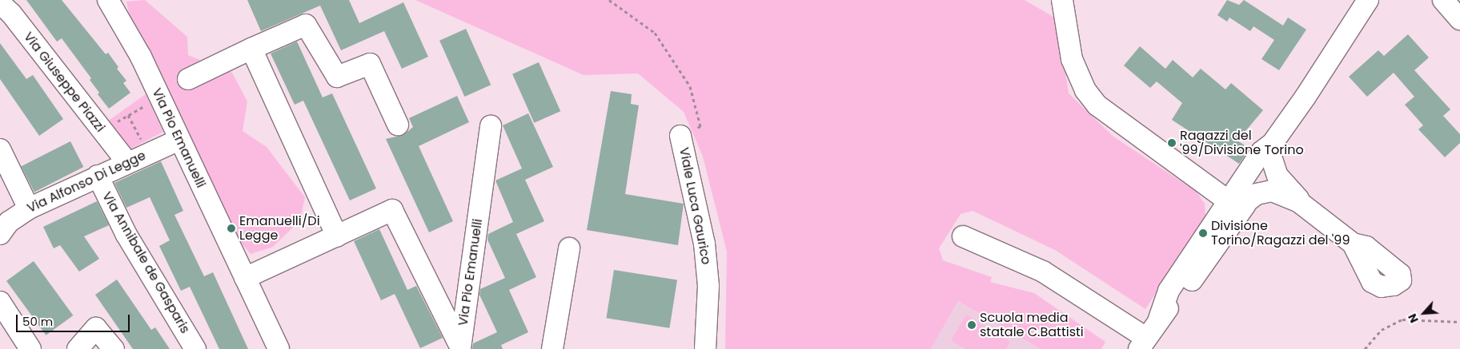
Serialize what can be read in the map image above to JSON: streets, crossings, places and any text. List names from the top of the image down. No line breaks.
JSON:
{"streets":{"street":["Via Giuseppe Piazzi","Via Pio Emanuelli","Via Alfonso Di Legge","Viale Luca Gaurico","Via Annibale de Gasparis"]},"crossings":[["Via Giuseppe Piazzi","Via Alfonso Di Legge"],["Via Pio Emanuelli","Via Alfonso Di Legge"],["Via Alfonso Di Legge","Via Annibale de Gasparis"]],"places":["Ragazzi del '99/Divisione Torino","Emanuelli/Di Legge","Divisione Torino/Ragazzi del '99","Scuola media statale C.Battisti"],"scale_bar":"50 m","north":"bottom left"}
